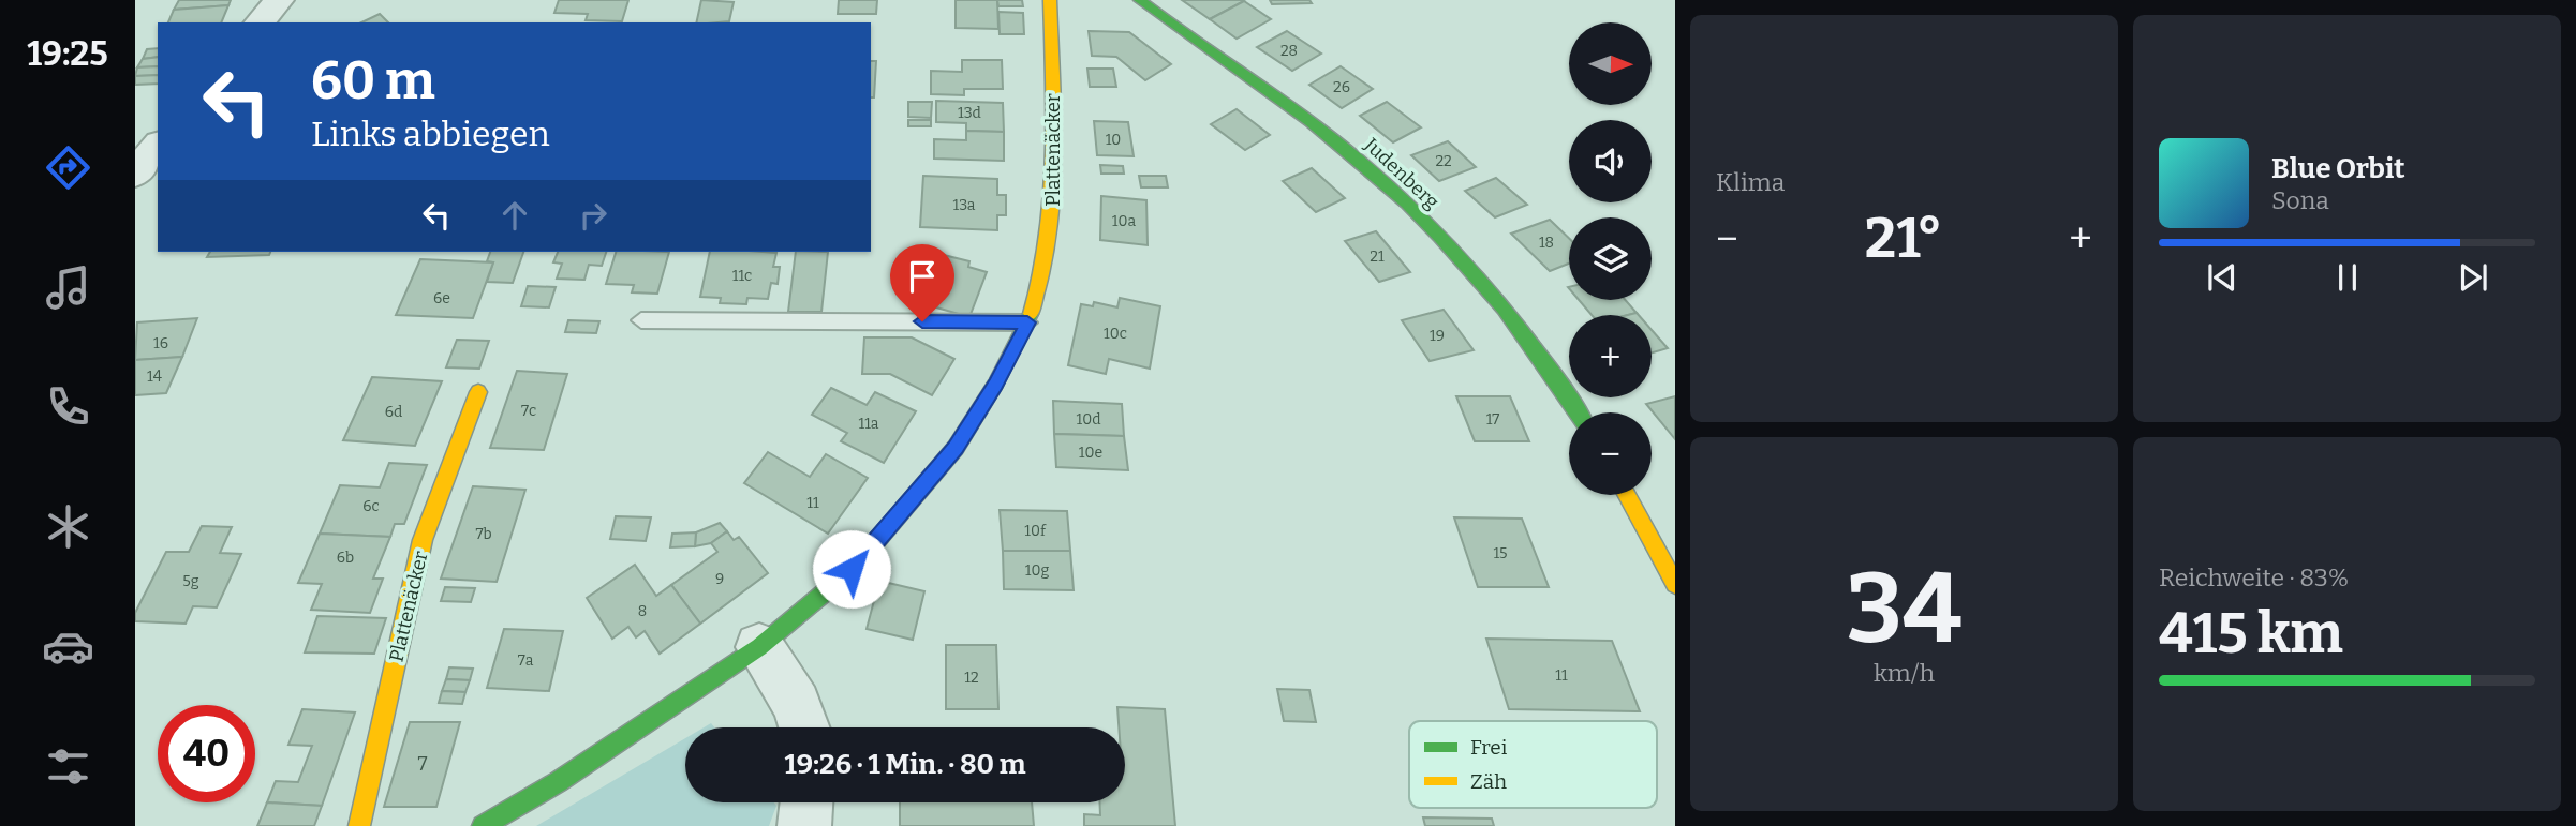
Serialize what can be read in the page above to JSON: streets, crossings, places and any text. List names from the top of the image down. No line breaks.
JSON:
{"streets":{"street":["Plattenäcker","Judenberg"]},"house_numbers":["28","26","13d","10","22","13a","10a","18","21","11c","6e","10c","19","16","14","7c","6d","10d","17","11a","10e","11","6c","10f","7b","15","6b","10g","9","5g","8","7a","11","12","7"],"legend":["Frei","Zäh"],"north":"right","page":{"tabs":"19:25","tile":["Klima",["34","km/h"],["Reichweite · 83%","415 km"]],"map_buttons":["+","−"],"turn":["60 m","Links abbiegen"],"song":["Blue Orbit","Sona"],"heat":["−","21°","+"],"limit":"40","trip":"19:26 · 1 Min. · 80 m"}}
